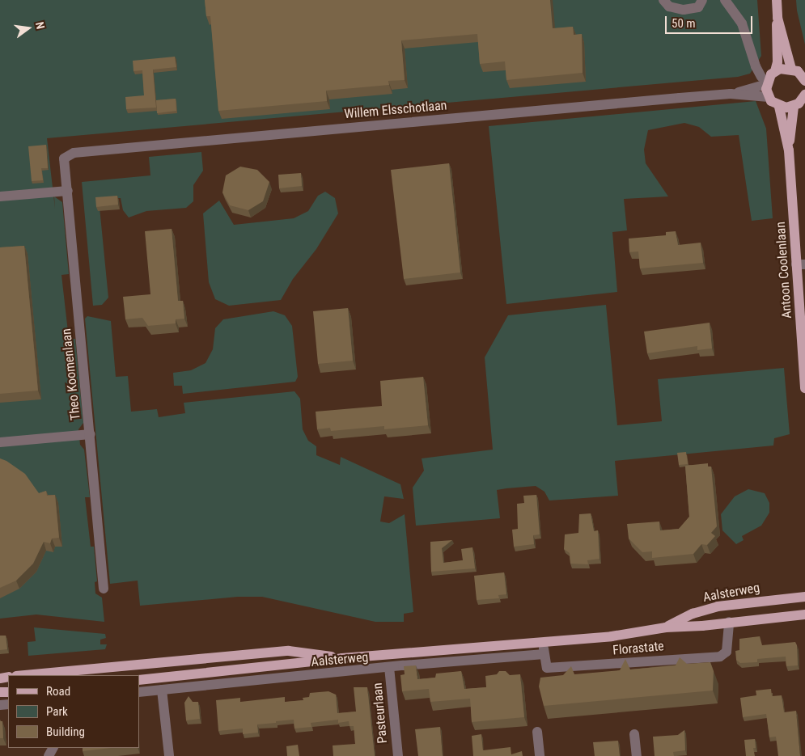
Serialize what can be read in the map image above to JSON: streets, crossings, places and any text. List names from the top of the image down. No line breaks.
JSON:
{"streets":{"main road":["Antoon Coolenlaan","Aalsterweg"],"street":["Willem Elsschotlaan","Theo Koomenlaan","Florastate","Pasteurlaan"]},"crossings":[["Willem Elsschotlaan","Theo Koomenlaan"],["Aalsterweg","Florastate"],["Aalsterweg","Pasteurlaan"]],"legend":["Road","Park","Building"],"scale_bar":"50 m","north":"right"}
